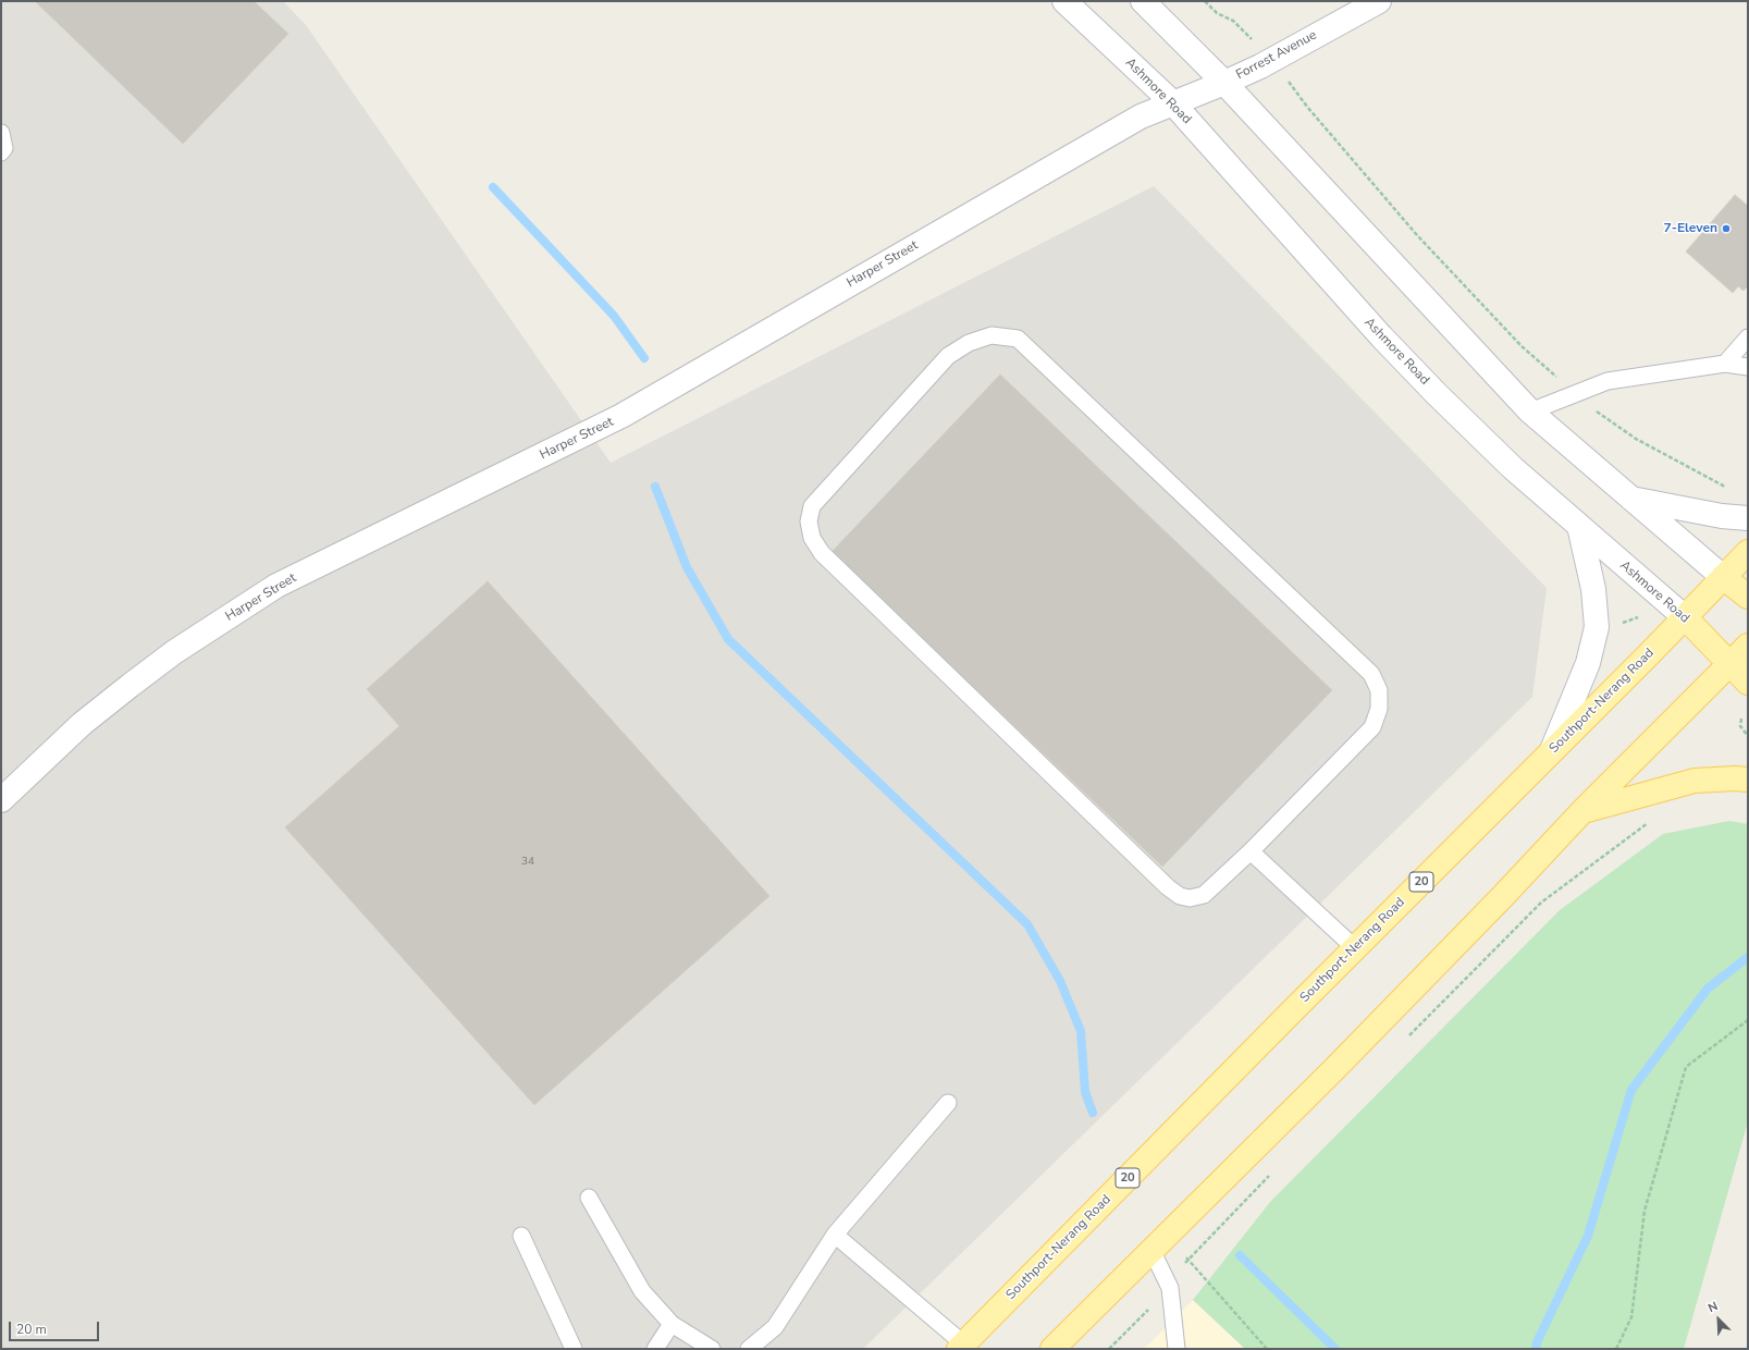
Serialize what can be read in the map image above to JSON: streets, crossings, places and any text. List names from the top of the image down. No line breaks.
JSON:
{"streets":{"main road":["Forrest Avenue","Ashmore Road","Harper Street","Southport-Nerang Road","20"]},"crossings":[["Forrest Avenue","Ashmore Road"],["Forrest Avenue","Harper Street"],["Ashmore Road","Harper Street"],["Ashmore Road","Southport-Nerang Road"]],"places":["7-Eleven"],"house_numbers":["34"],"scale_bar":"20 m","north":"top left"}
